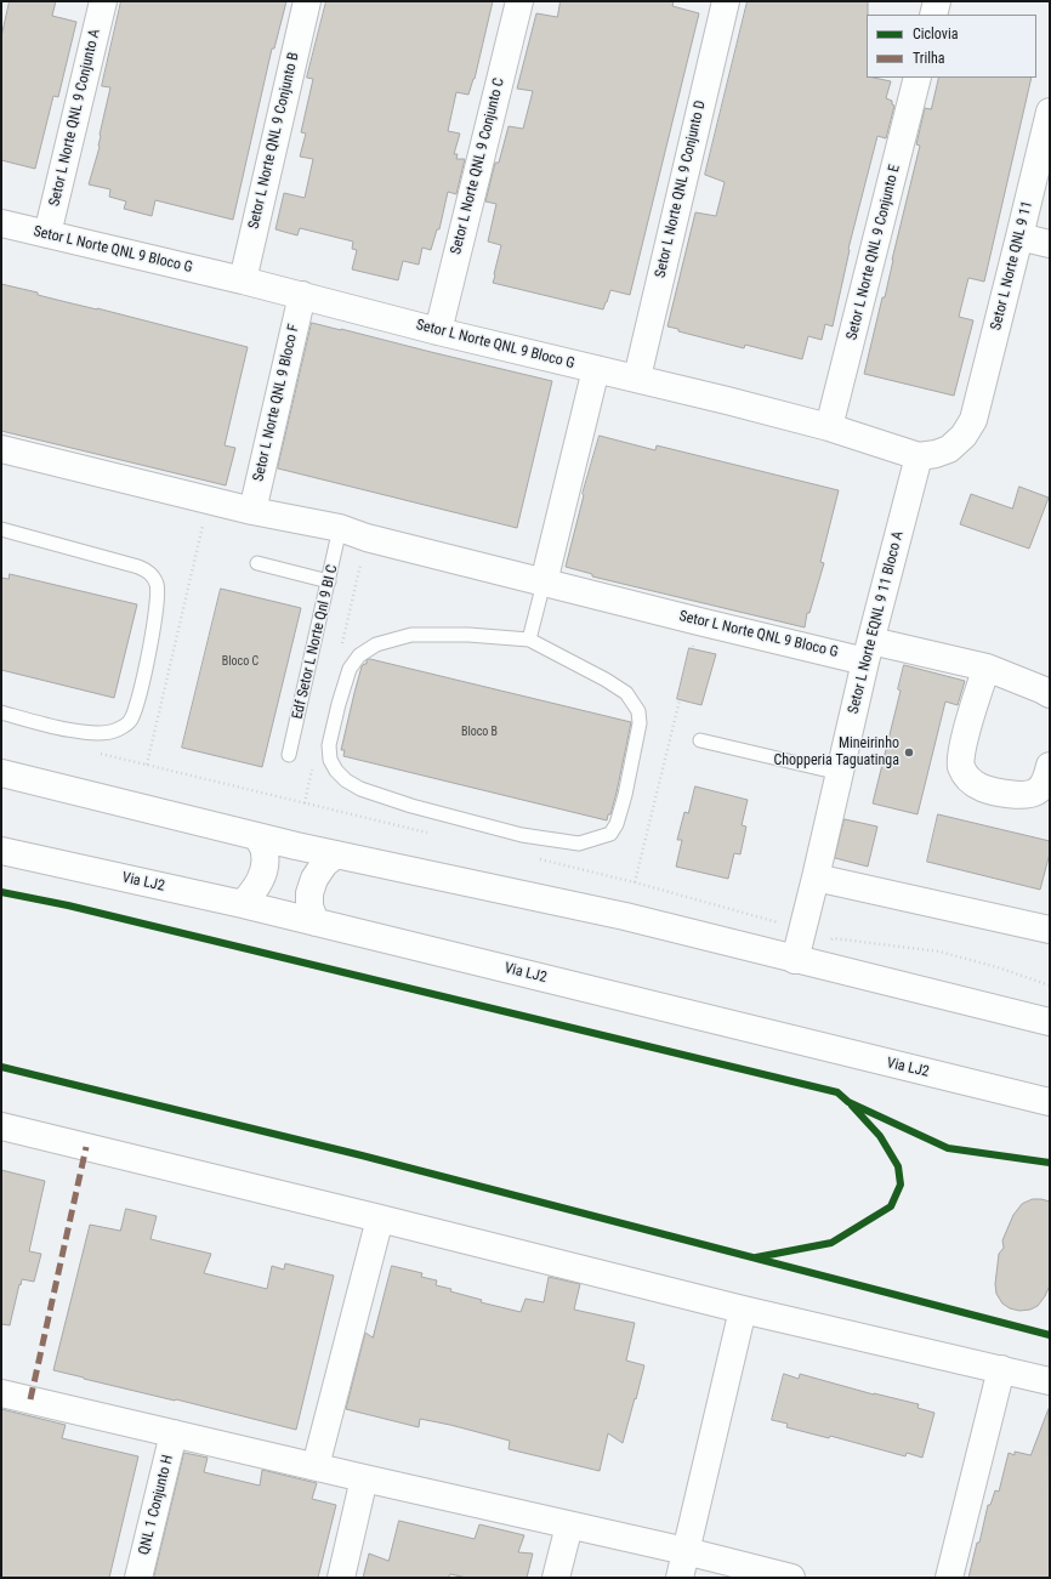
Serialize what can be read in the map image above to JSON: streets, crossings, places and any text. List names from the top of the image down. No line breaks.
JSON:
{"streets":{"street":["Setor L Norte QNL 9 Conjunto A","Setor L Norte QNL 9 Conjunto B","Setor L Norte QNL 9 Conjunto C","Setor L Norte QNL 9 Conjunto D","Setor L Norte QNL 9 Bloco G","Setor L Norte QNL 9 Conjunto E","Setor L Norte QNL 9 11","Setor L Norte QNL 9 Bloco F","Setor L Norte EQNL 9 11 Bloco A","Via LJ2","QNL 1 Conjunto H"],"lane":["Edf Setor L Norte Qnl 9 BI C"]},"crossings":[["Setor L Norte QNL 9 Conjunto A","Setor L Norte QNL 9 Bloco G"],["Setor L Norte QNL 9 Conjunto B","Setor L Norte QNL 9 Bloco G"],["Setor L Norte QNL 9 Conjunto C","Setor L Norte QNL 9 Bloco G"],["Setor L Norte QNL 9 Conjunto D","Setor L Norte QNL 9 Bloco G"],["Setor L Norte QNL 9 Bloco G","Setor L Norte QNL 9 Conjunto E"],["Setor L Norte QNL 9 Bloco G","Setor L Norte QNL 9 11"],["Setor L Norte QNL 9 Bloco G","Setor L Norte QNL 9 Bloco F"],["Setor L Norte QNL 9 Bloco G","Setor L Norte EQNL 9 11 Bloco A"],["Setor L Norte QNL 9 Bloco G","Edf Setor L Norte Qnl 9 BI C"]],"places":["Mineirinho Chopperia Taguatinga"],"house_numbers":["Bloco C","Bloco B"],"legend":["Ciclovia","Trilha"]}
